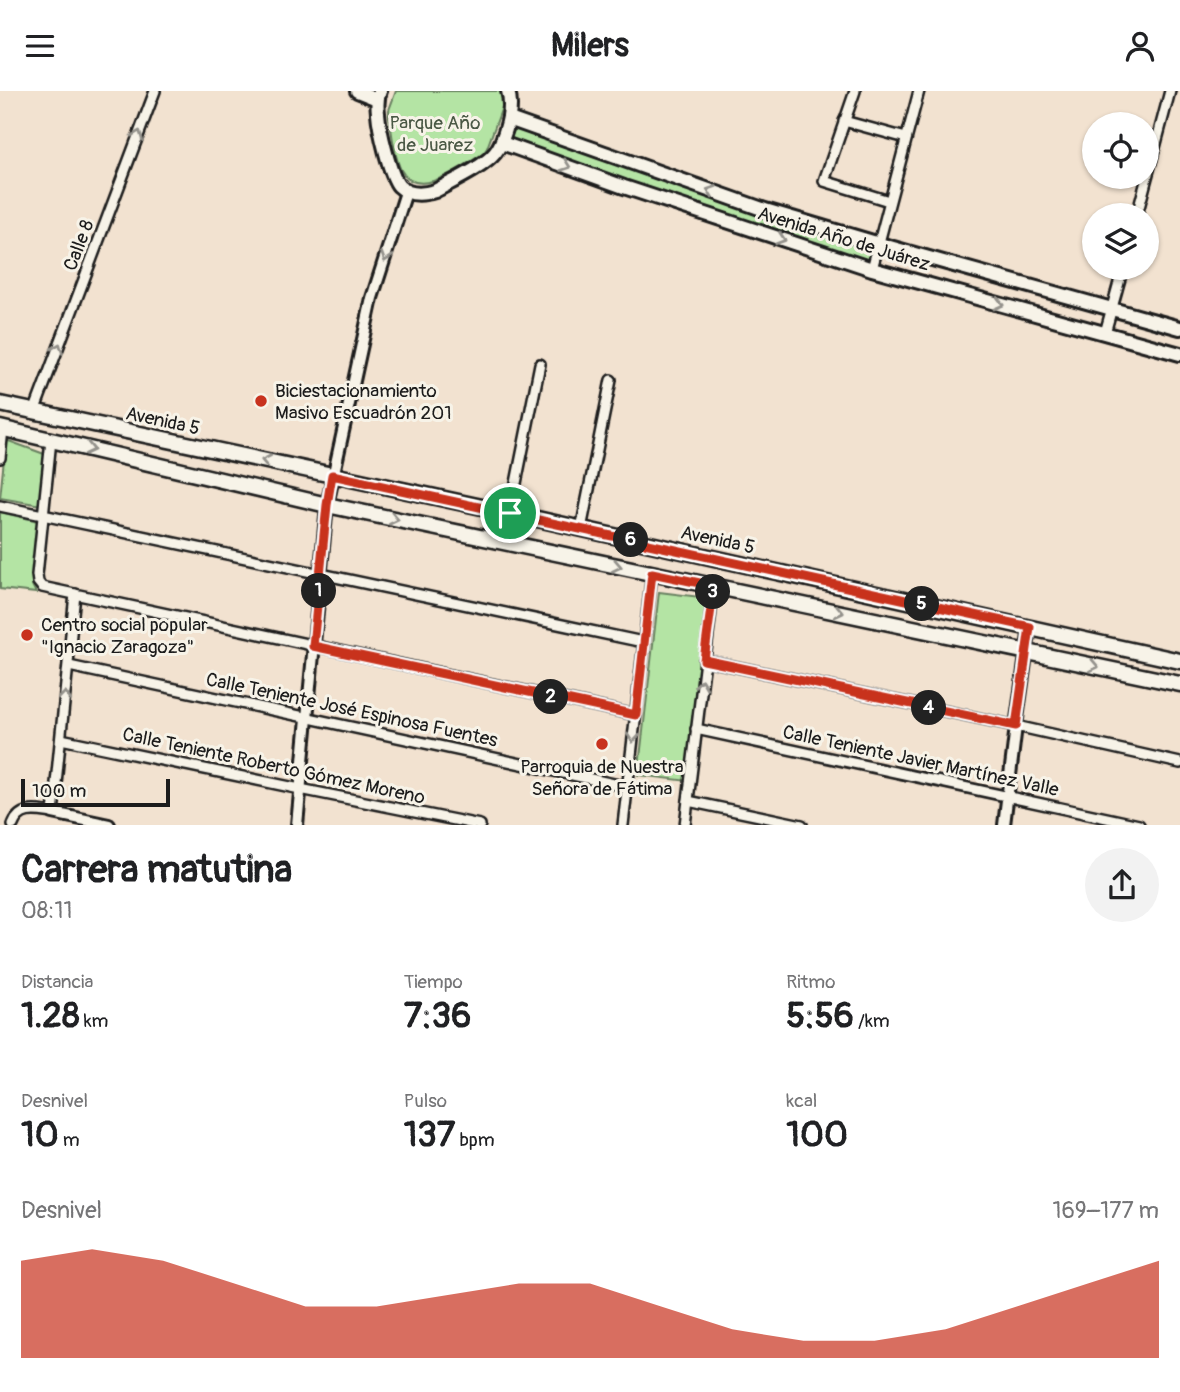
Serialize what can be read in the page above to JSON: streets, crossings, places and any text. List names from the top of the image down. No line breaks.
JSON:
{"streets":{"main road":["Avenida Año de Juárez","Avenida 5"],"street":["Calle 8","Calle Teniente José Espinosa Fuentes","Calle Teniente Javier Martínez Valle","Calle Teniente Roberto Gómez Moreno"]},"crossings":[["Calle 8","Avenida 5"]],"one_way":["Calle 8"],"parks":["Parque Año de Juarez"],"places":["Biciestacionamiento Masivo Escuadrón 201","Centro social popular \"Ignacio Zaragoza\"","Parroquia de Nuestra Señora de Fátima"],"scale_bar":"100 m","page":{"header":"Milers","pins":["6","1","3","5","2","4"],"scale":"100 m","heading":["Carrera matutina","08:11"],"stats":[["Distancia","1.28 km"],["Tiempo","7:36"],["Ritmo","5:56 /km"],["Desnivel","10 m"],["Pulso","137 bpm"],["kcal","100"]],"chart":["Desnivel","169–177 m"]}}
